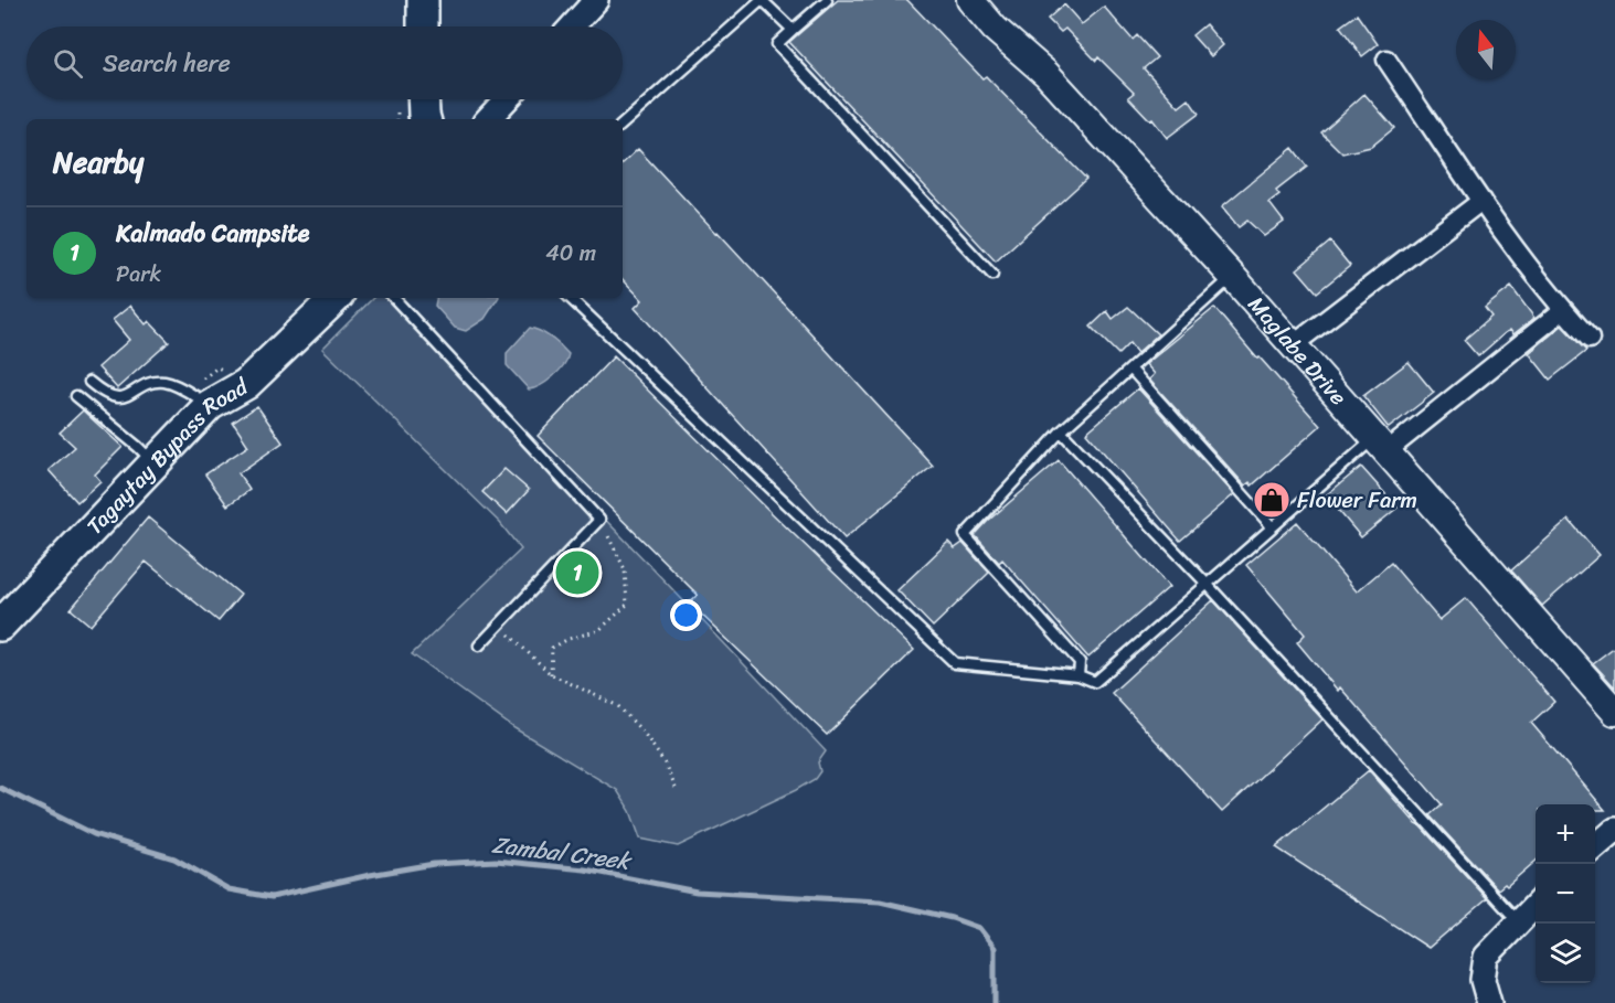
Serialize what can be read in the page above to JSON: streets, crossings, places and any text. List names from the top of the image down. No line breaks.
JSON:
{"streets":{"main road":["Maglabe Drive","Tagaytay Bypass Road"]},"water":["Zambal Creek"],"places":{"shop":["Flower Farm"]},"north":"top","page":{"search":"Search here","heading":"Nearby","list":[{"mark":"1","name":"Kalmado Campsite","note":"Park","value":"40 m"}],"pins":"1","map_buttons":["+","−"]}}
